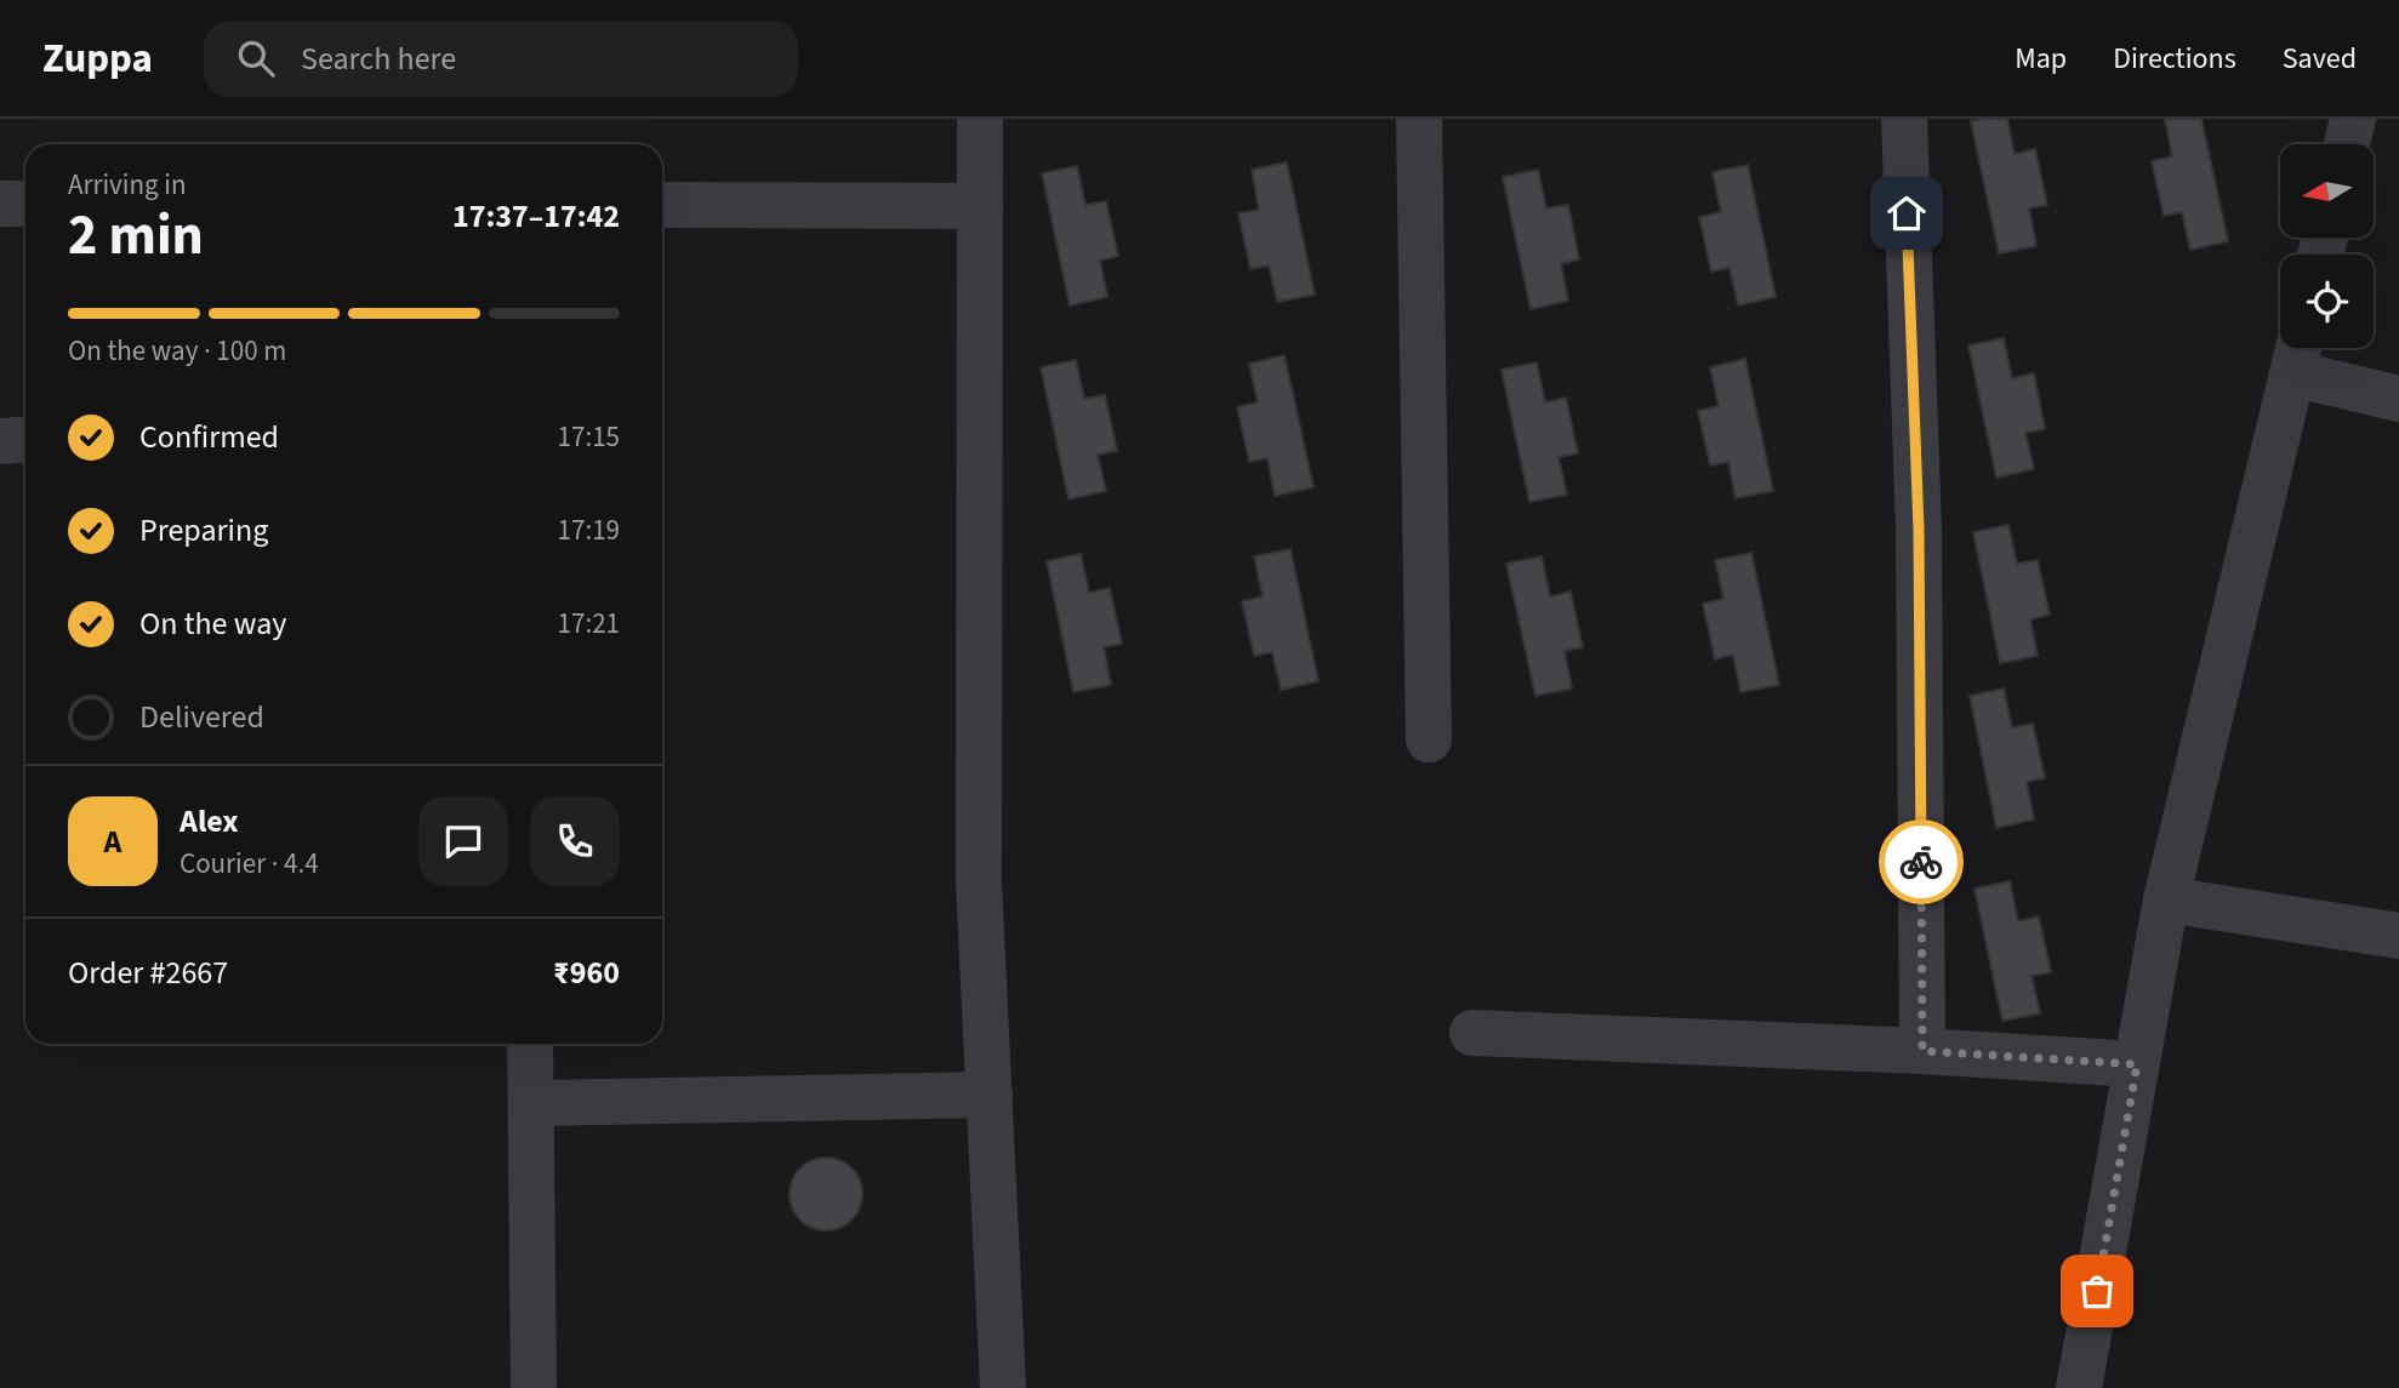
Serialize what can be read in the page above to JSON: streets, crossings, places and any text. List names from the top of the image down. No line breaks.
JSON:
{"north":"left","page":{"header":"Zuppa","search":"Search here","nav":["Map","Directions","Saved"],"heading":["2 min","Arriving in","17:37–17:42"],"panel":["Alex","Courier · 4.4","Order #2667","₹960"],"bar":"On the way · 100 m","list":[["Confirmed","17:15"],["Preparing","17:19"],["On the way","17:21"],"Delivered"],"round":"A"}}
